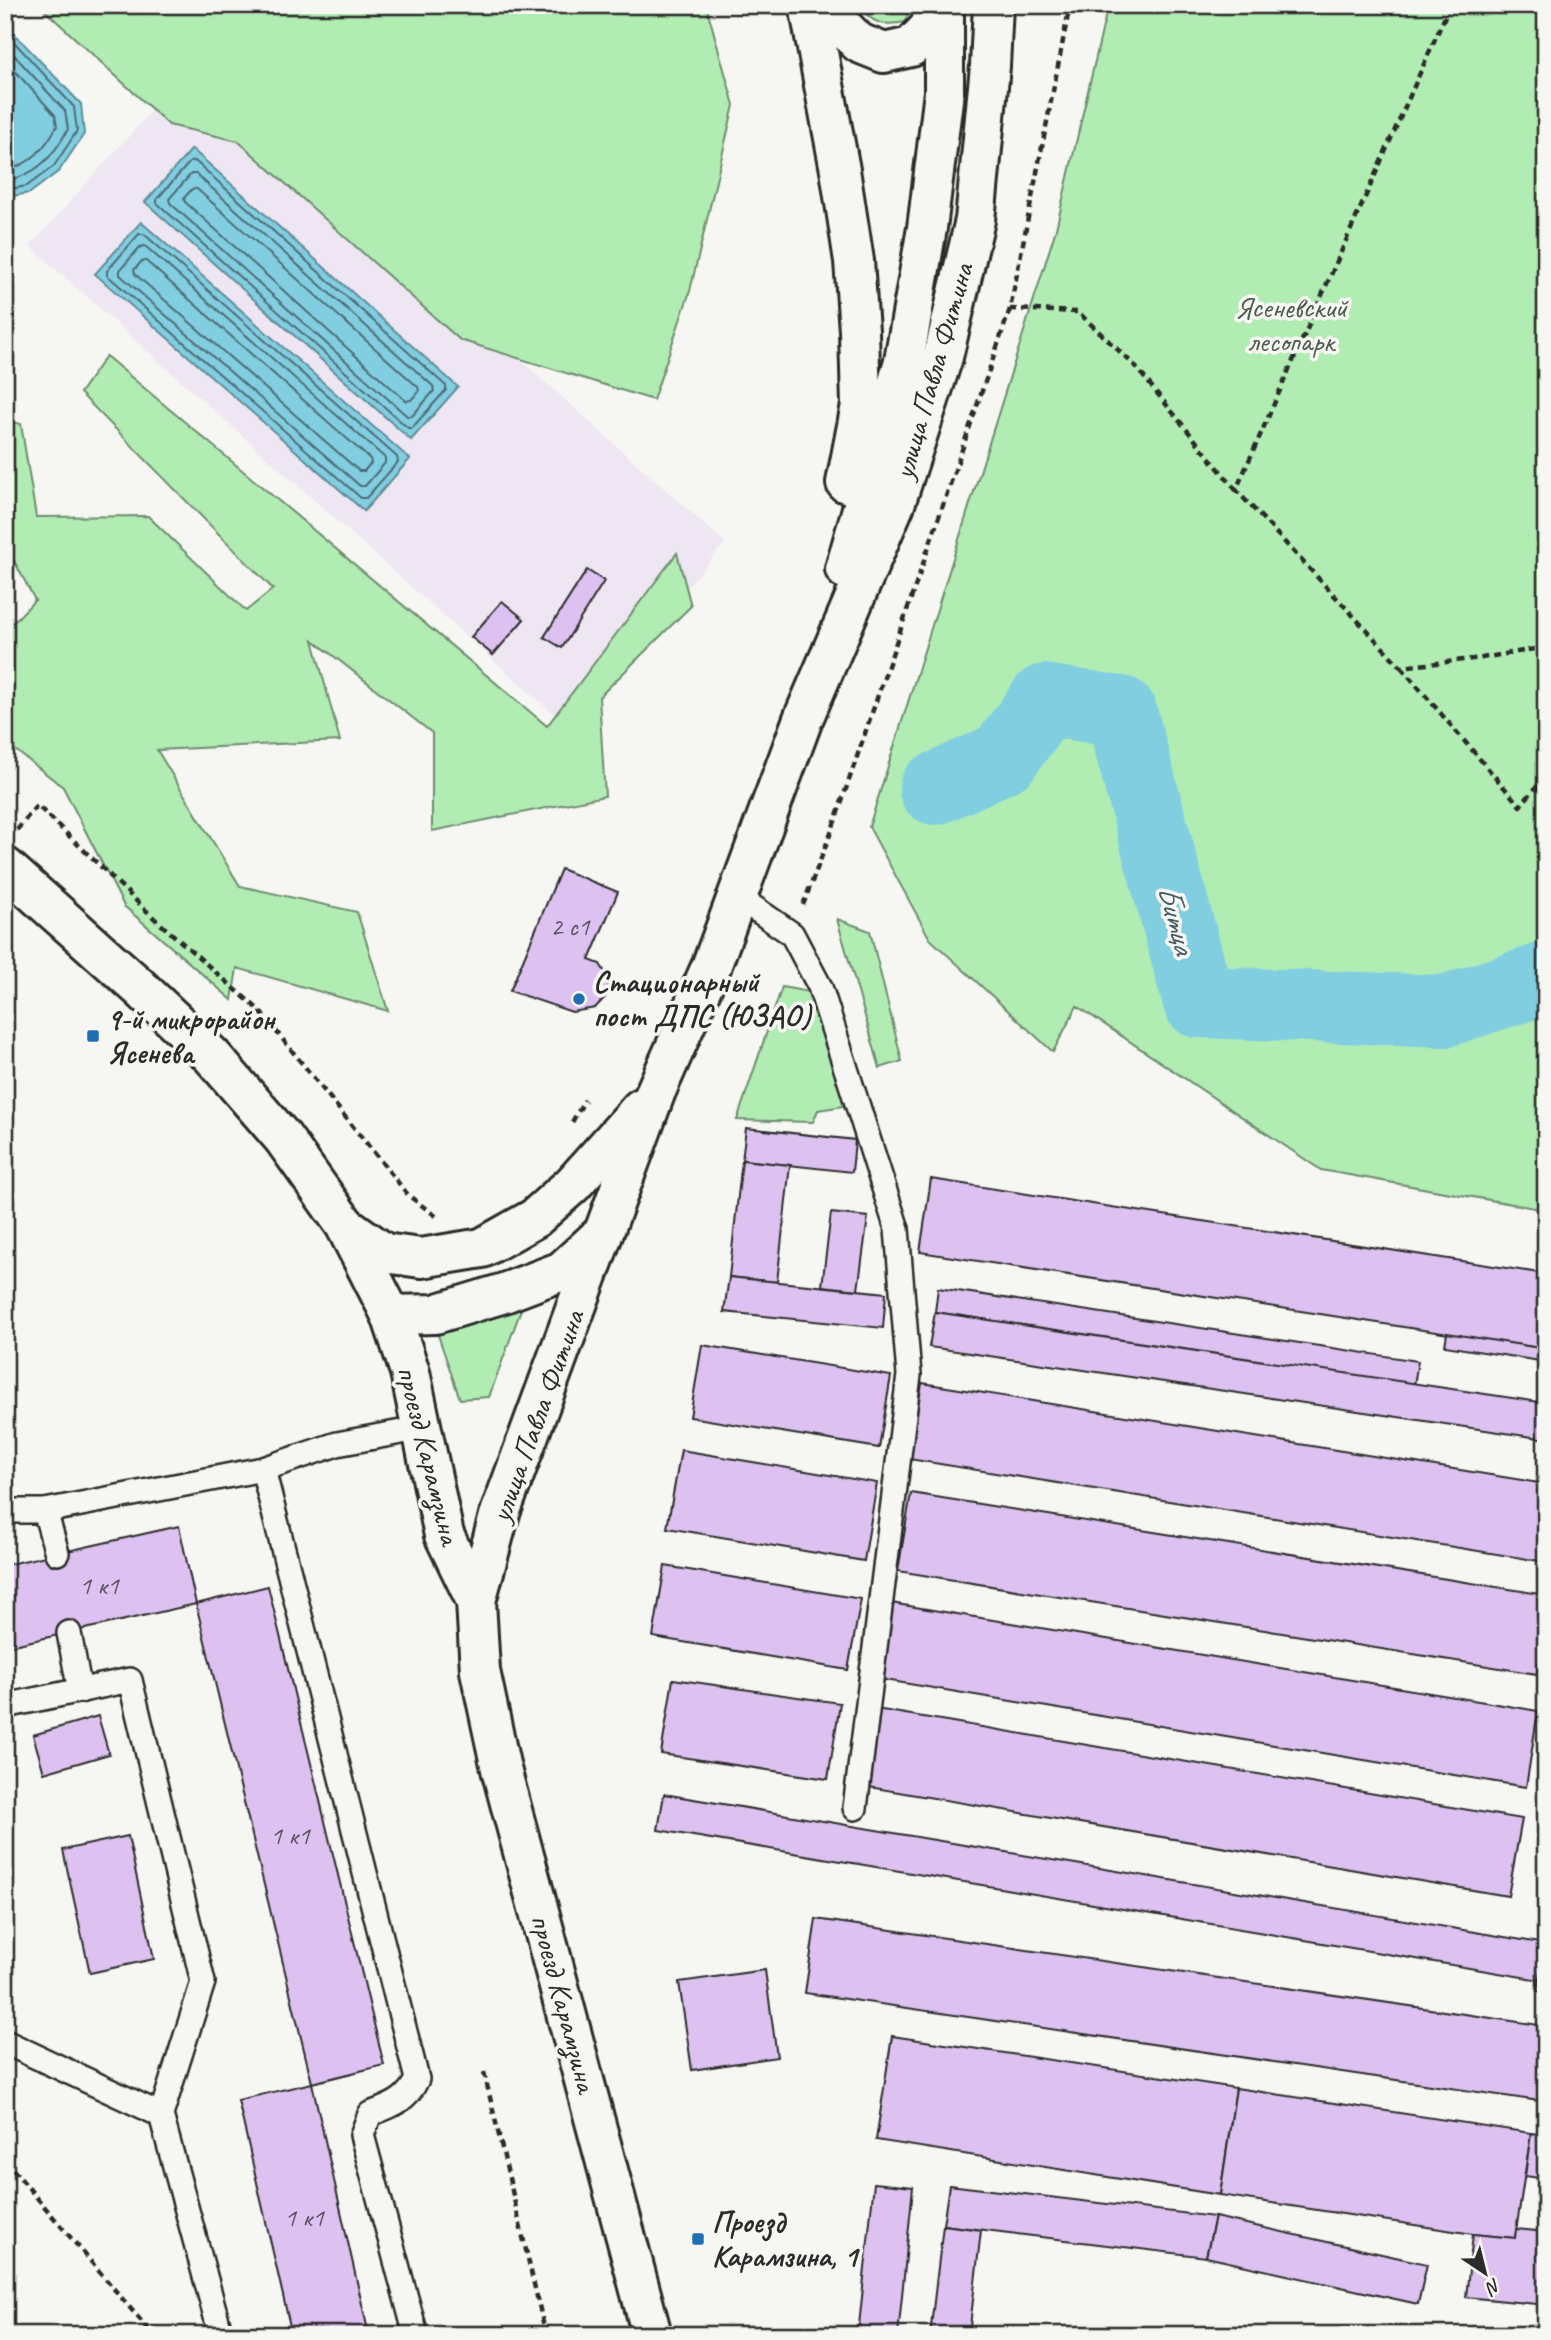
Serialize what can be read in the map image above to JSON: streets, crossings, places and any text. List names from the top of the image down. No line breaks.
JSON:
{"streets":{"main road":["улица Павла Фитина","проезд Карамзина"]},"crossings":[["улица Павла Фитина","проезд Карамзина"]],"water":["Битца"],"parks":["Ясеневский лесопарк"],"places":{"other":["Стационарный пост ДПС (ЮЗАО)"],"transit":["9-й микрорайон Ясенева","Проезд Карамзина, 1"]},"house_numbers":["2 с1","1 к1","1 к1","1 к1"],"north":"bottom right"}
